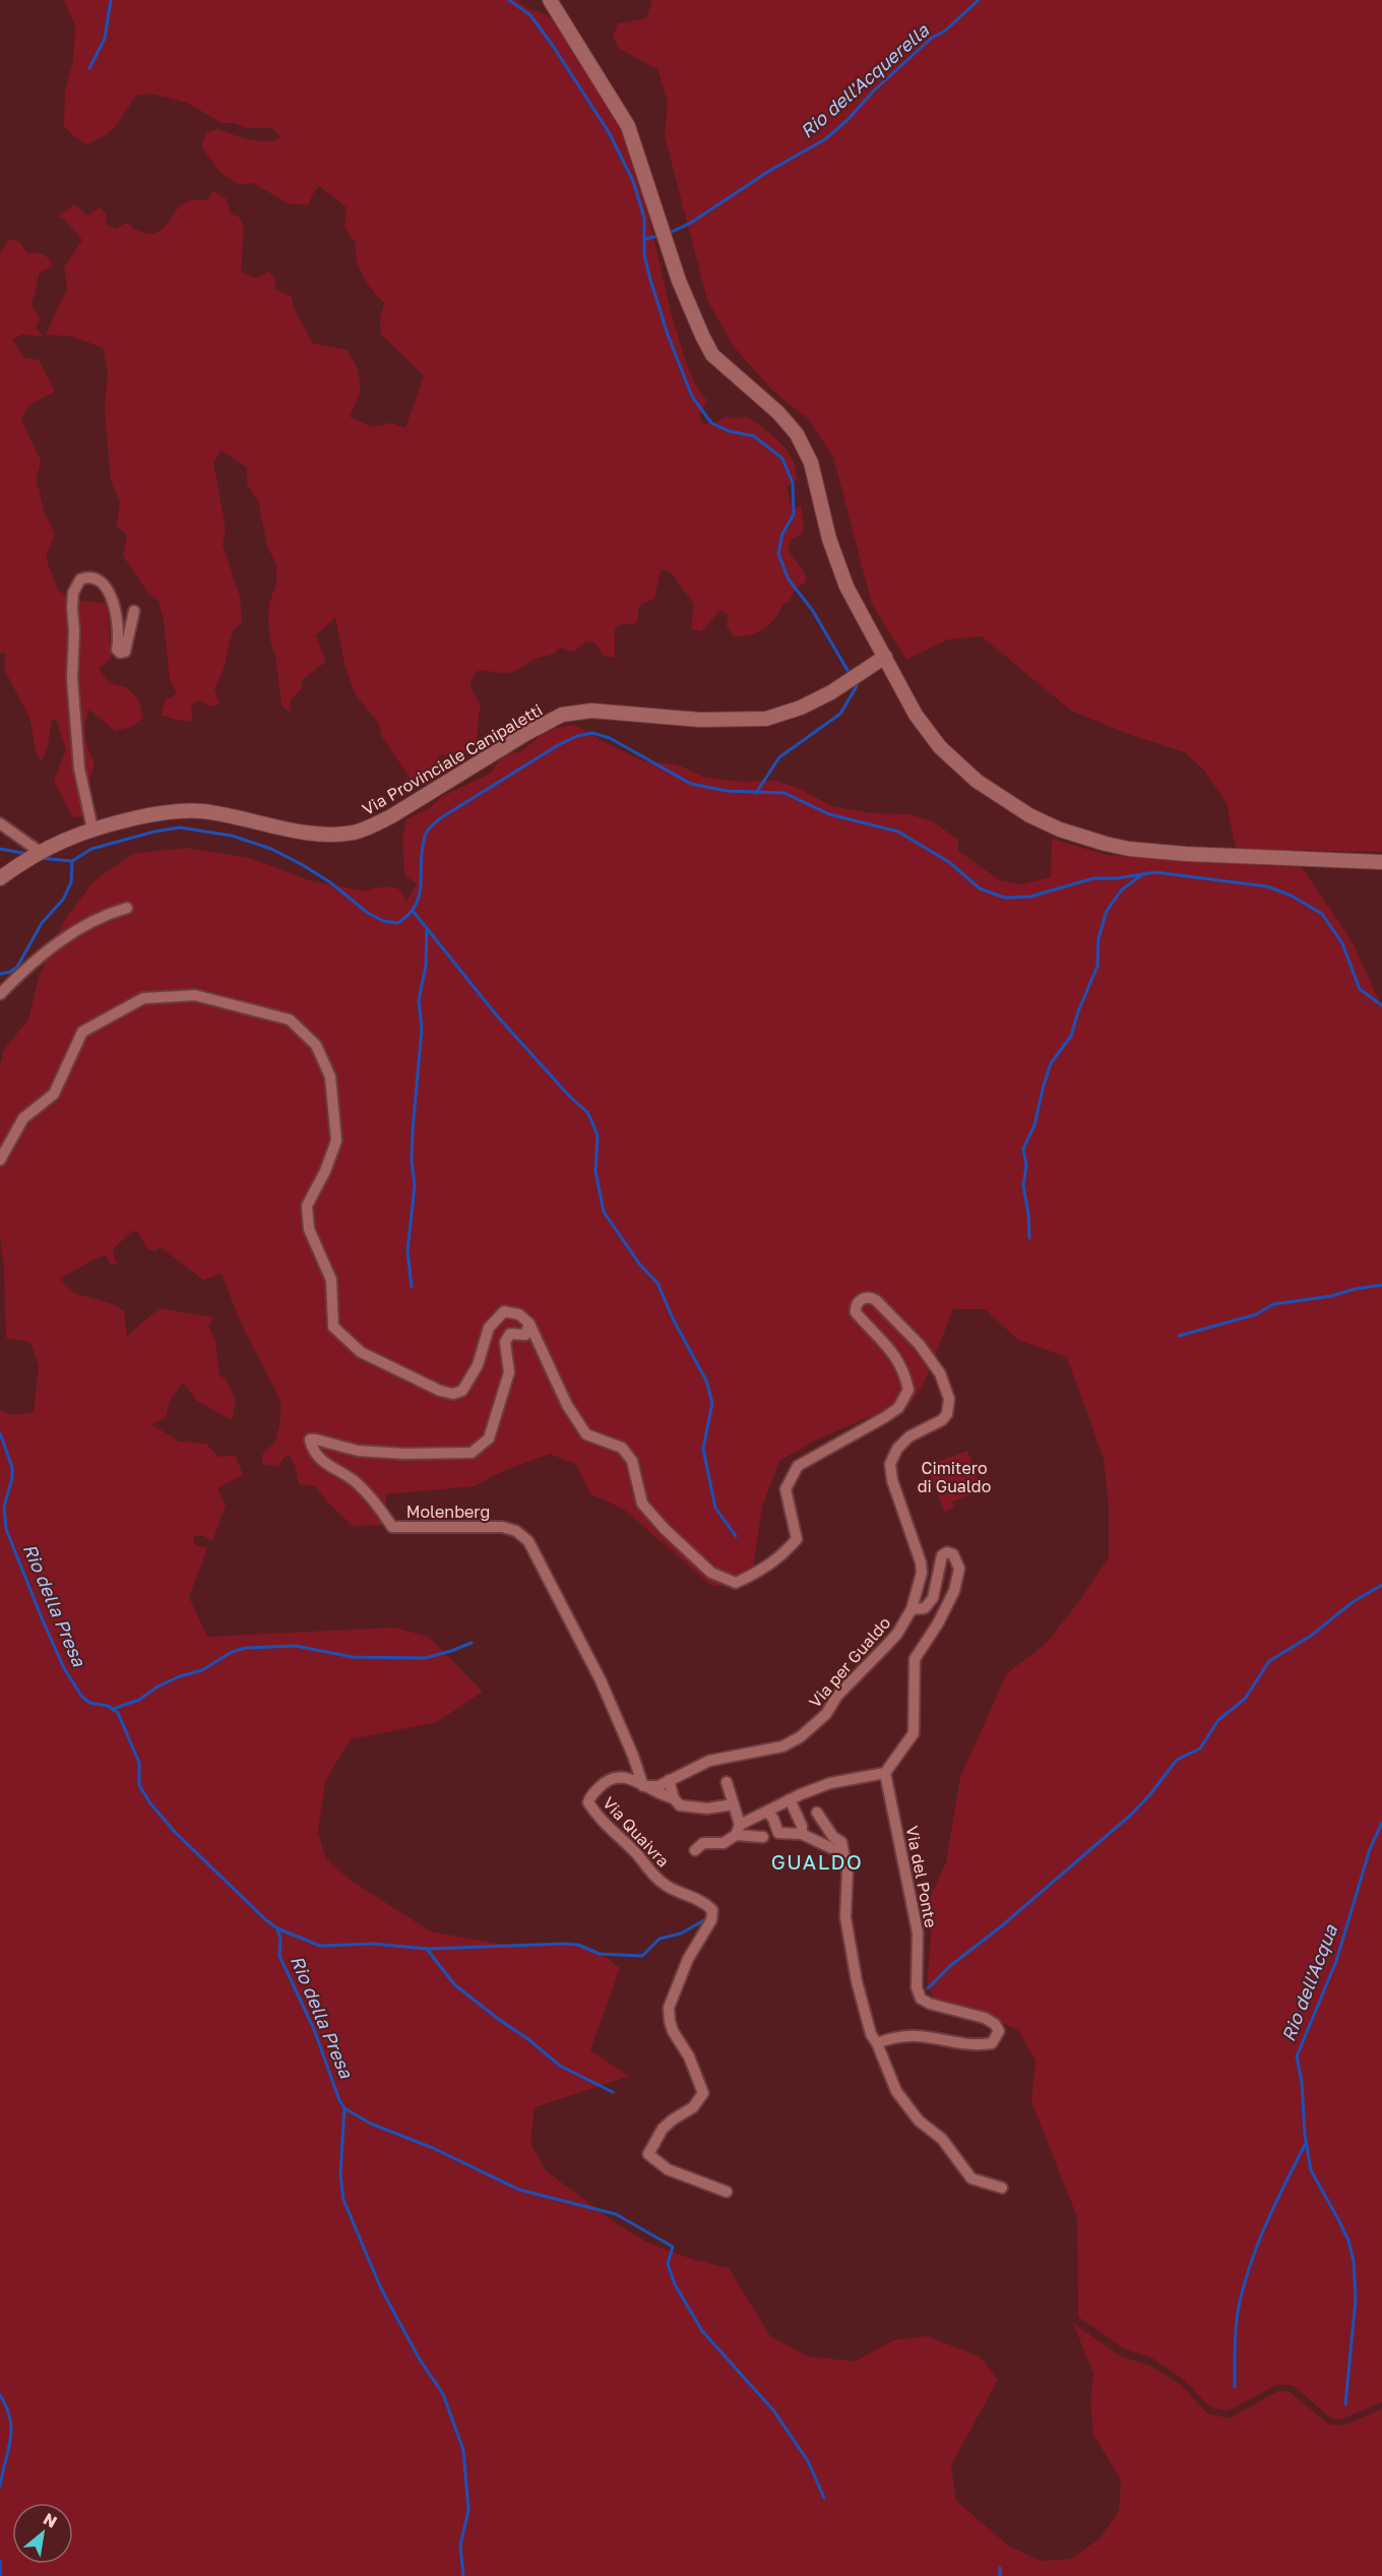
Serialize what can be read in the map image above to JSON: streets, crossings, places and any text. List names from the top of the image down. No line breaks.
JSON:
{"streets":{"main road":["Via Provinciale Canipaletti"],"street":["Molenberg","Via per Gualdo","Via Quaivra","Via del Ponte"]},"crossings":[["Molenberg","Via per Gualdo"],["Molenberg","Via Quaivra"],["Via per Gualdo","Via Quaivra"]],"districts":["GUALDO"],"water":["Rio dell'Acquerella","Rio della Presa","Rio dell'Acqua"],"parks":["Cimitero di Gualdo"],"north":"top right"}
